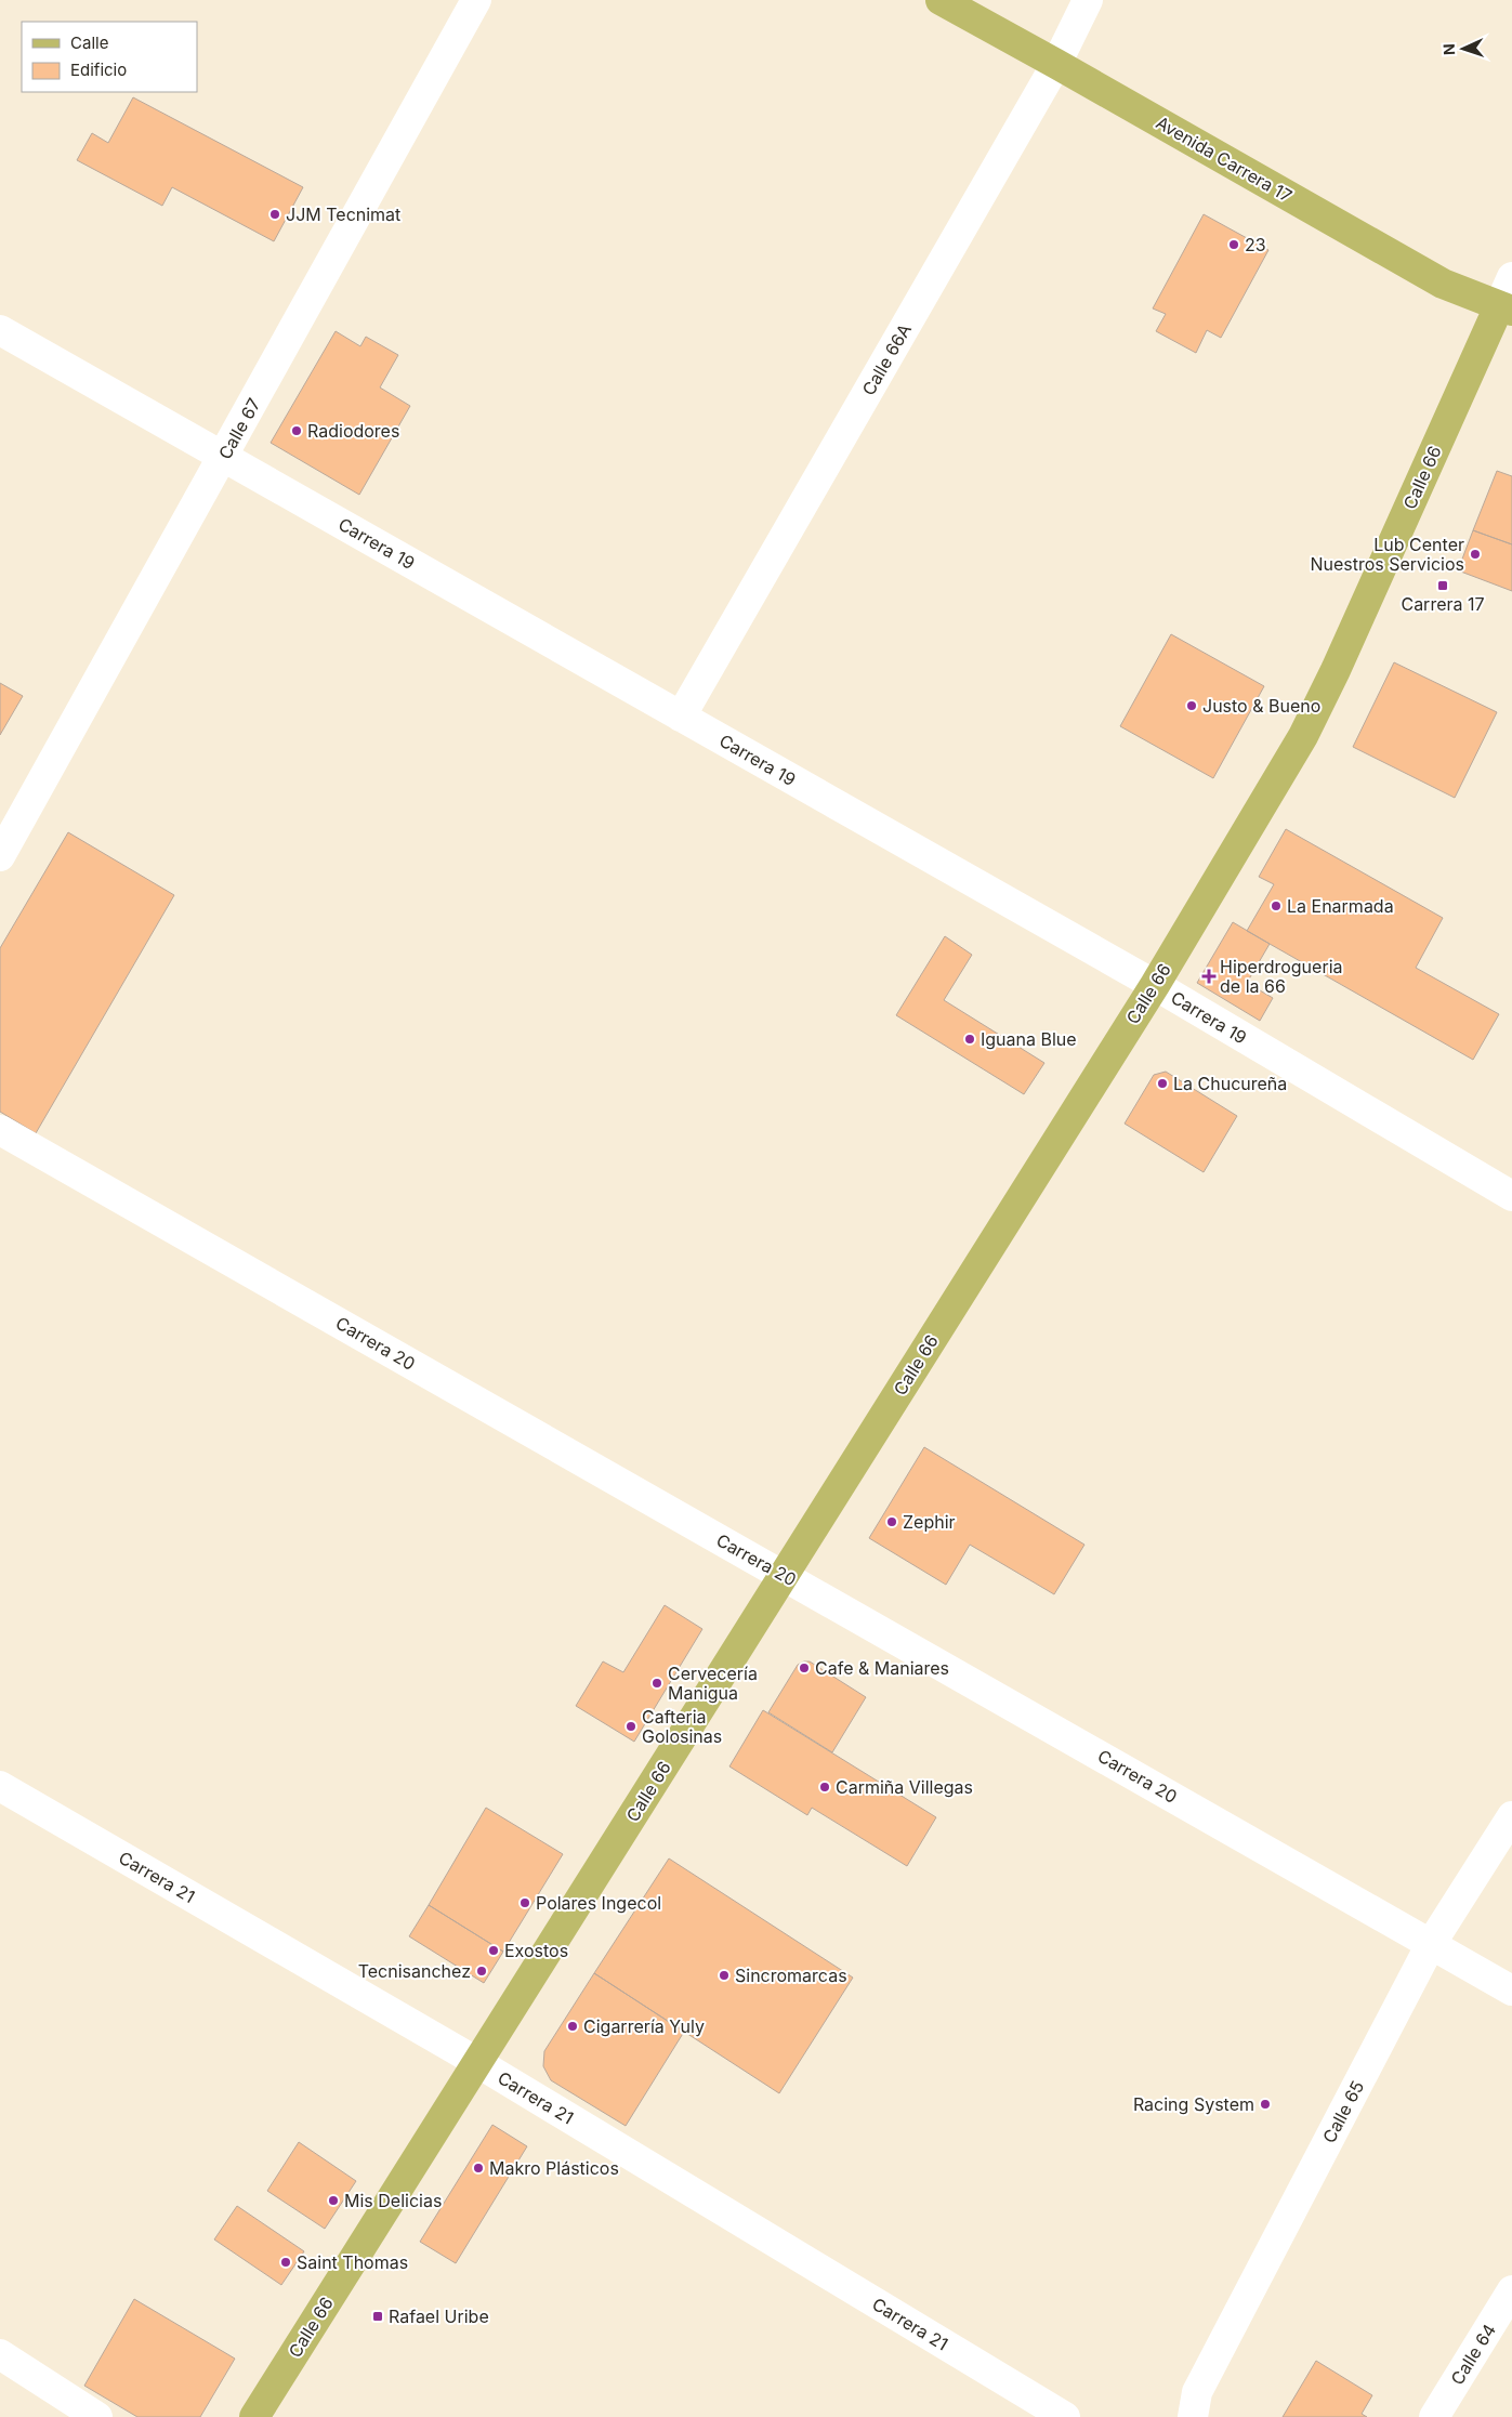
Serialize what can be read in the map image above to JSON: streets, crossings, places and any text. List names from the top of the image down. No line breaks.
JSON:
{"streets":{"main road":["Avenida Carrera 17","Calle 66"],"street":["Calle 66A","Calle 67","Carrera 19","Carrera 20","Carrera 21","Calle 65","Calle 64"]},"crossings":[["Avenida Carrera 17","Calle 66A"],["Avenida Carrera 17","Calle 66"],["Calle 66A","Carrera 19"],["Calle 67","Carrera 19"],["Calle 66","Carrera 19"],["Calle 66","Carrera 20"],["Calle 66","Carrera 21"],["Carrera 20","Calle 65"]],"places":{"other":["JJM Tecnimat","23","Radiodores","Lub Center Nuestros Servicios","Justo & Bueno","La Enarmada","Iguana Blue","La Chucureña","Zephir","Cafe & Maniares","Cervecería Manigua","Cafteria Golosinas","Carmiña Villegas","Polares Ingecol","Exostos","Tecnisanchez","Sincromarcas","Cigarrería Yuly","Racing System","Makro Plásticos","Mis Delicias","Saint Thomas"],"transit":["Carrera 17","Rafael Uribe"],"health":["Hiperdrogueria de la 66"]},"legend":["Calle","Edificio"],"north":"left"}
